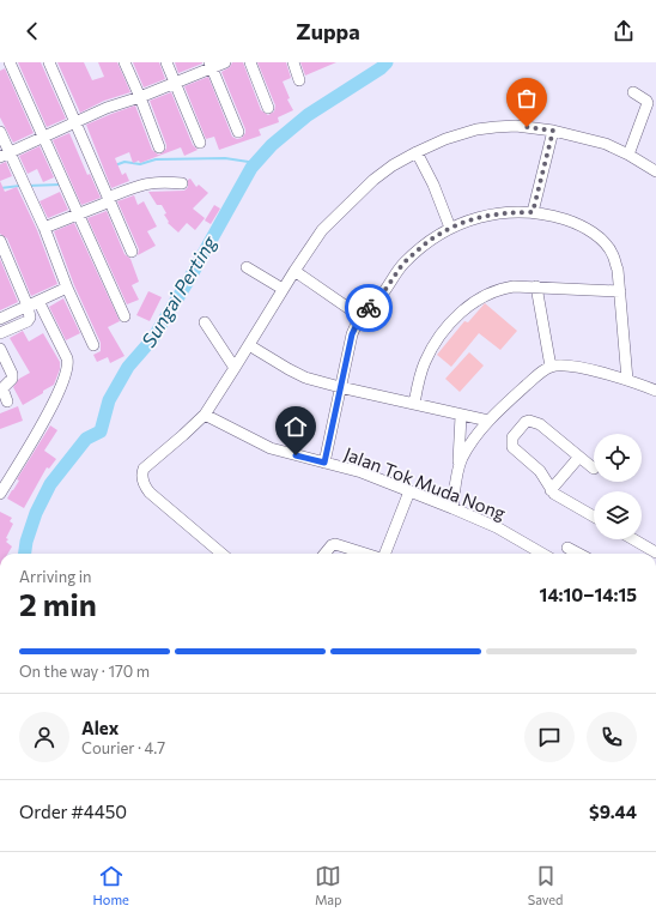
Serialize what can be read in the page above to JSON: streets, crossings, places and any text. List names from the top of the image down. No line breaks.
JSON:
{"streets":{"street":["Jalan Tok Muda Nong"]},"water":["Sungai Perting"],"page":{"header":"Zuppa","heading":["2 min","Arriving in","14:10–14:15"],"panel":["Alex","Courier · 4.7","Order #4450","$9.44"],"bar":"On the way · 170 m","tabs":["Home","Map","Saved"]}}
